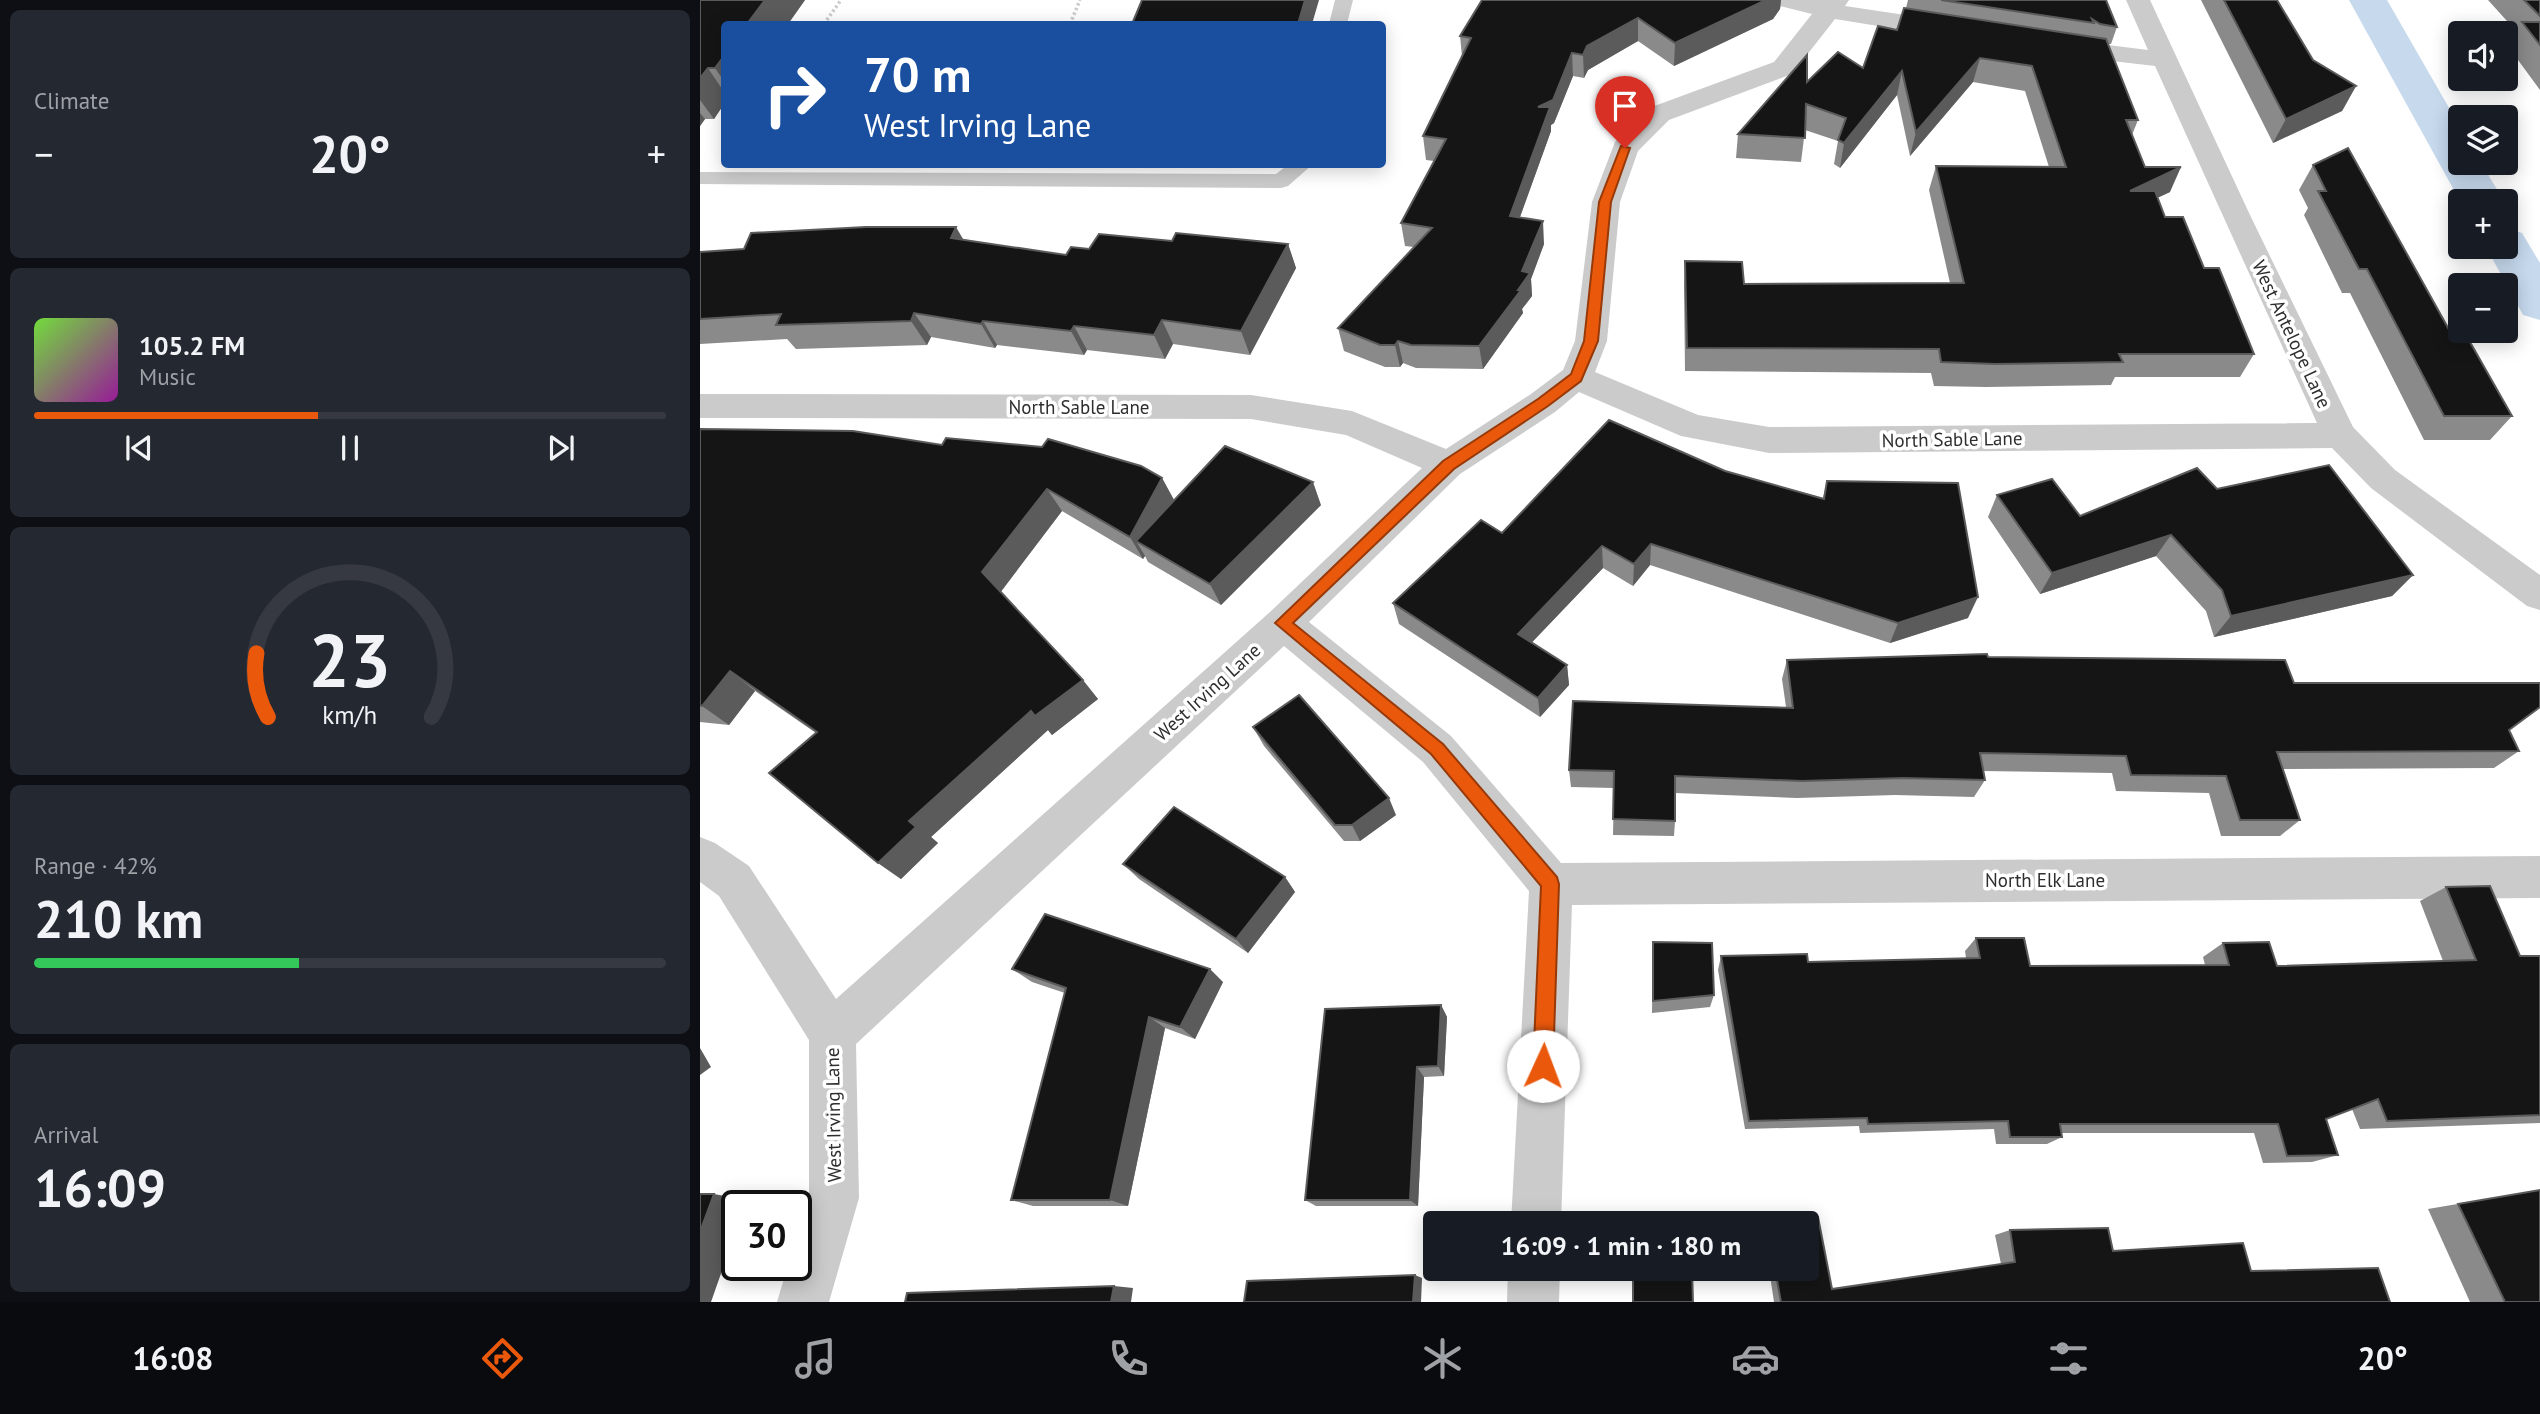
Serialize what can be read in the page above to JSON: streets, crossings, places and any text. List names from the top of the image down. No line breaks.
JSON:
{"streets":{"street":["West Antelope Lane","North Sable Lane","West Irving Lane","North Elk Lane"]},"crossings":[["West Antelope Lane","North Sable Lane"],["North Sable Lane","West Irving Lane"]],"page":{"tile":["Climate",["Range · 42%","210 km"],["Arrival","16:09"]],"map_buttons":["+","−"],"turn":["70 m","West Irving Lane"],"heat":["−","20°","+"],"song":["105.2 FM","Music"],"limit":"30","trip":"16:09 · 1 min · 180 m","tabs":["16:08","20°"],"gauge":["23","km/h"]}}
